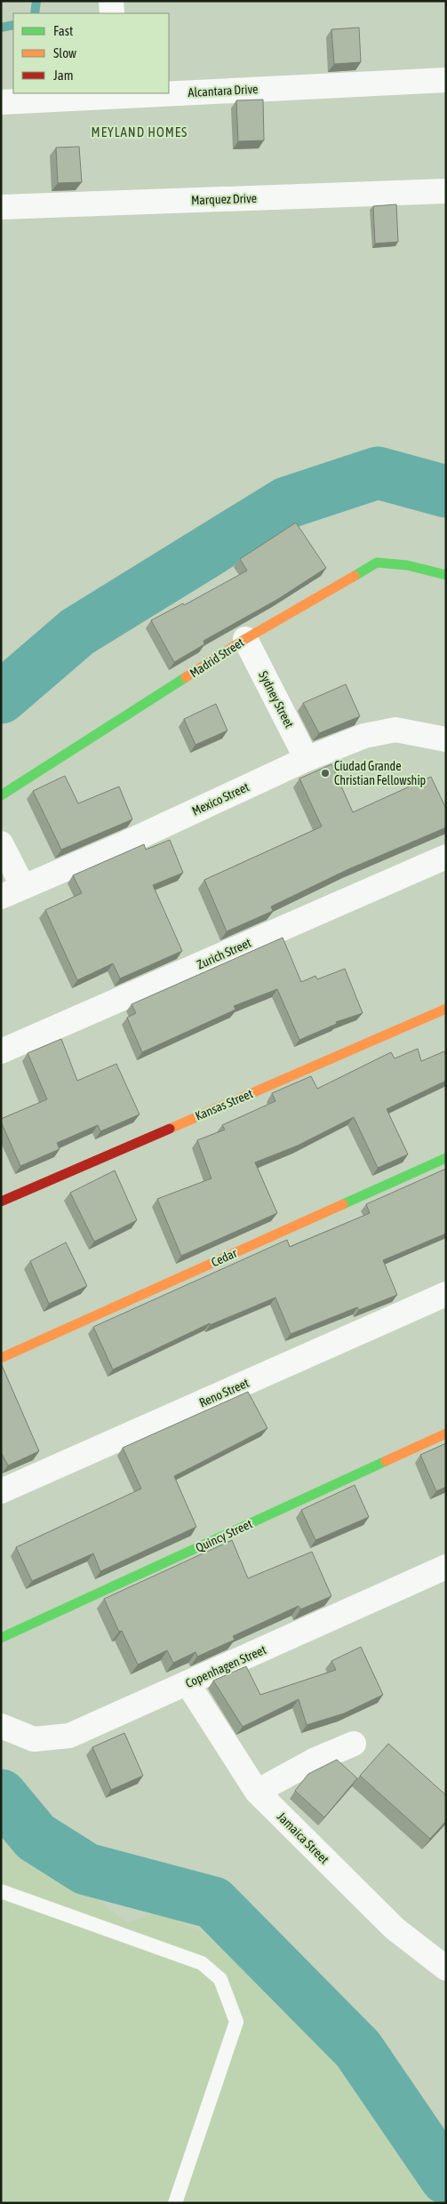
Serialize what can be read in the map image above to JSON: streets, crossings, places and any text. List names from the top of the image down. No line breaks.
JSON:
{"streets":{"street":["Alcantara Drive","Marquez Drive","Madrid Street","Sydney Street","Mexico Street","Zurich Street","Kansas Street","Cedar","Reno Street","Quincy Street","Copenhagen Street","Jamaica Street"]},"crossings":[["Madrid Street","Sydney Street"],["Sydney Street","Mexico Street"],["Copenhagen Street","Jamaica Street"]],"districts":["MEYLAND HOMES"],"places":["Ciudad Grande Christian Fellowship"],"legend":["Fast","Slow","Jam"]}
